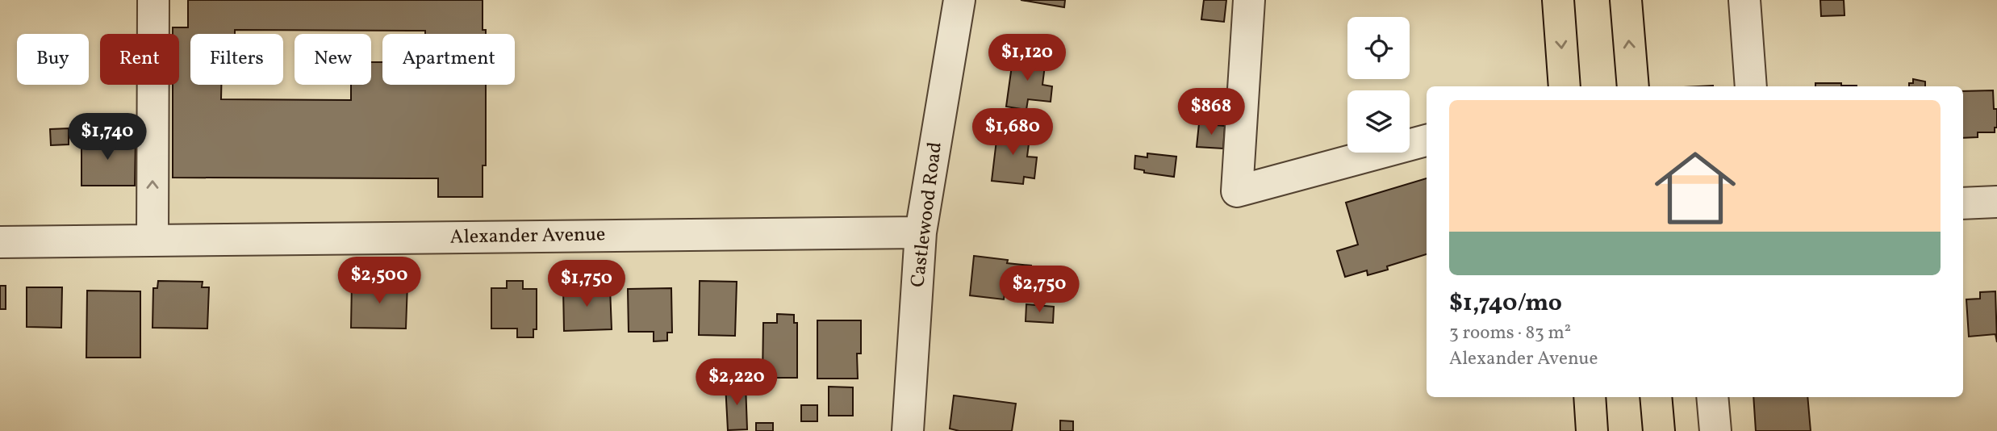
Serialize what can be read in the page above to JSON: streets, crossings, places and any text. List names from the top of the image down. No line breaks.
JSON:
{"streets":{"street":["Castlewood Road","Alexander Avenue"]},"crossings":[["Castlewood Road","Alexander Avenue"]],"page":{"price":["$1,120","$868","$1,680","$1,740","$2,500","$1,750","$2,750","$2,220"],"chip":["Buy","Rent","Filters","New","Apartment"],"list":[{"name":"$1,740/mo","note":"3 rooms · 83 m² · Alexander Avenue"}]}}
